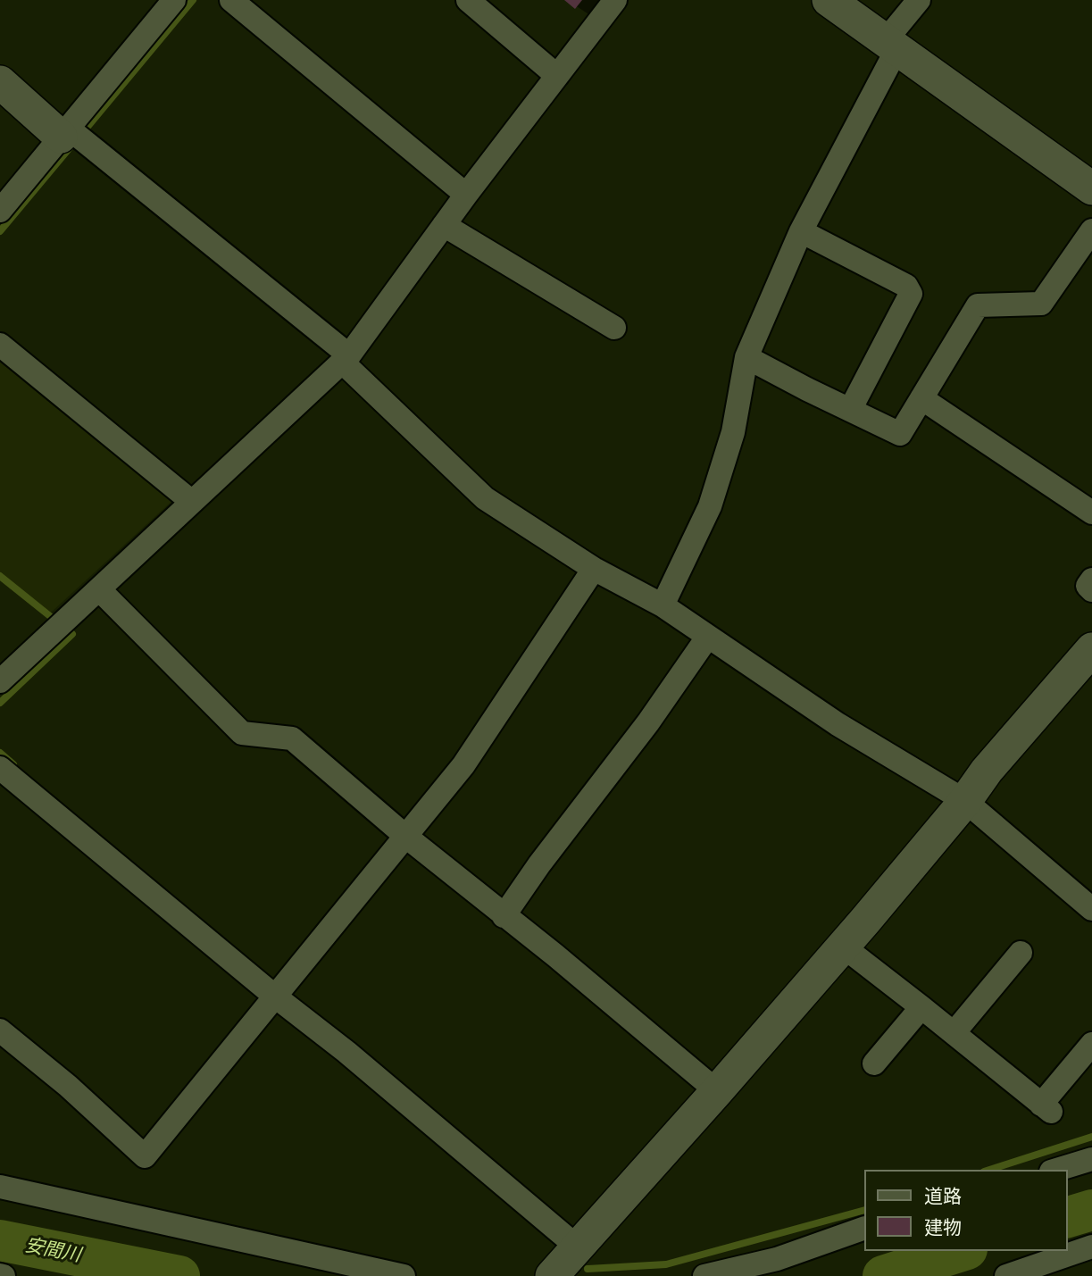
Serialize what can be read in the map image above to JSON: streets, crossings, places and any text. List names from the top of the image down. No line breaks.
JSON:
{"water":["安間川"],"legend":["道路","建物"]}
